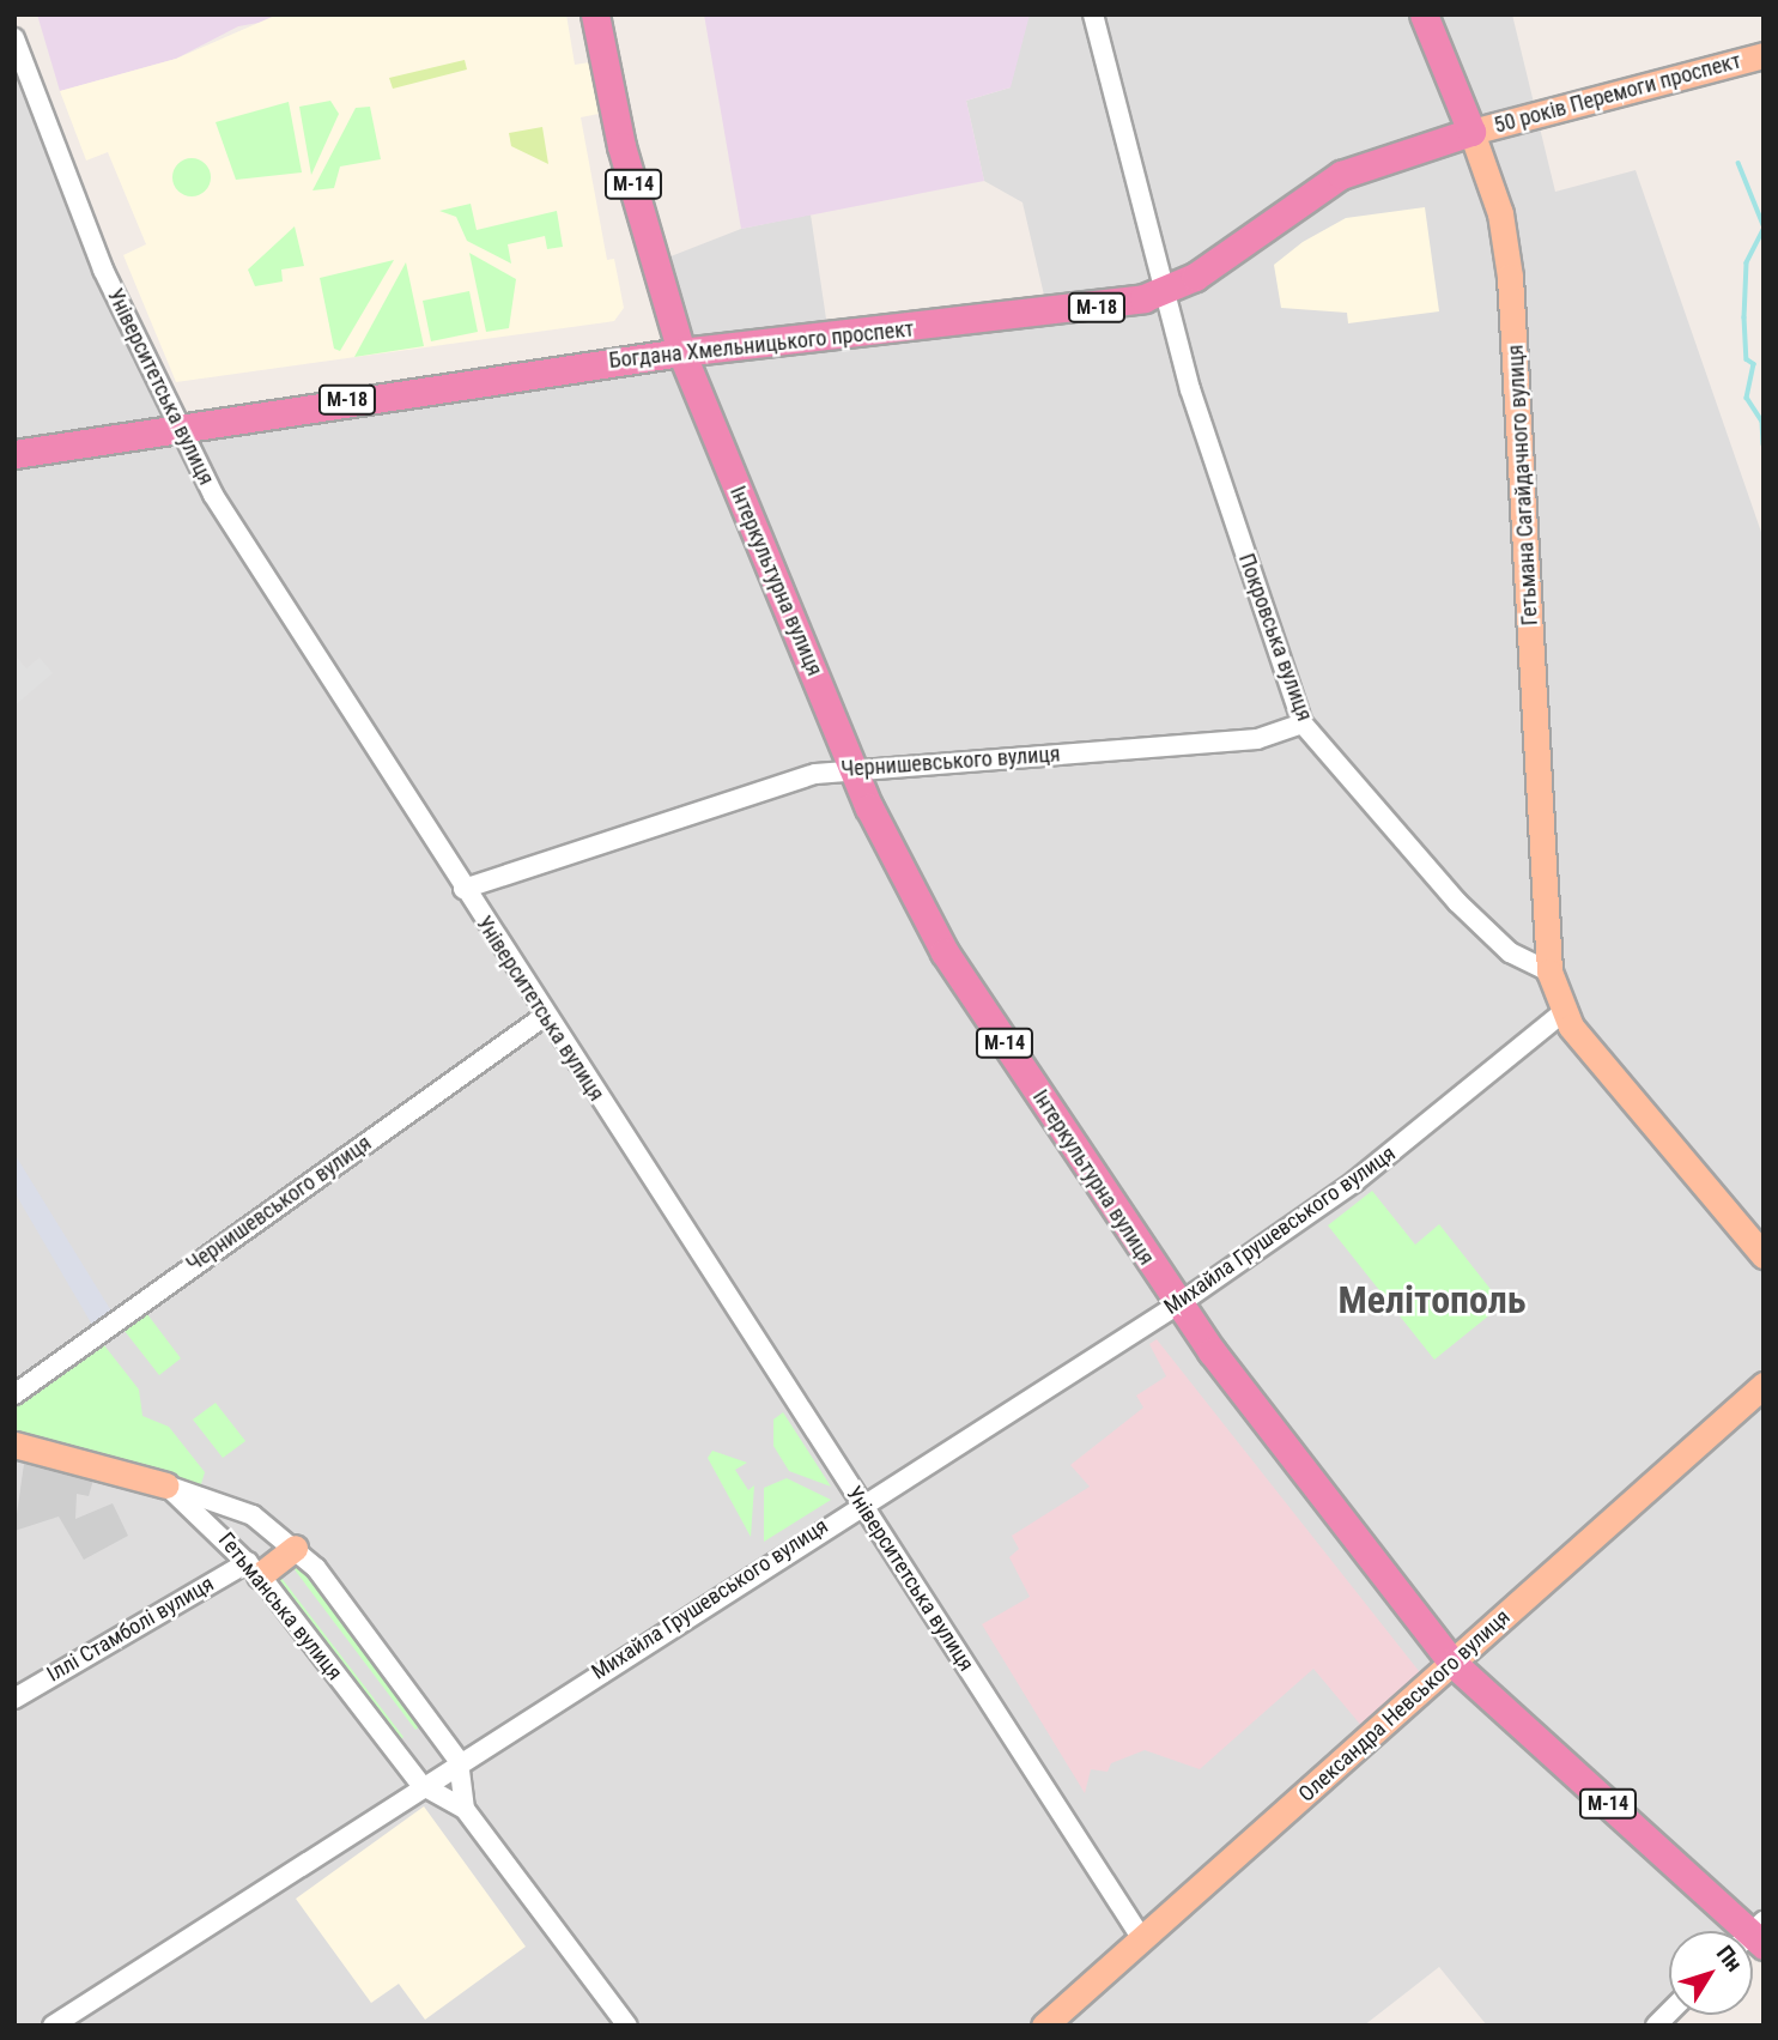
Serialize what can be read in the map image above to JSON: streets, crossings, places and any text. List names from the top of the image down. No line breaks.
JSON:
{"streets":{"highway":["М-14","М-18","Богдана Хмельницького проспект","Гетьмана Сагайдачного вулиця","Інтеркультурна вулиця"],"main road":["50 років Перемоги проспект","Олександра Невського вулиця"],"street":["Університетська вулиця","Покровська вулиця","Чернишевського вулиця","Михайла Грушевського вулиця","Гетьманська вулиця","Іллі Стамболі вулиця"]},"crossings":[["50 років Перемоги проспект","Богдана Хмельницького проспект"],["50 років Перемоги проспект","Гетьмана Сагайдачного вулиця"],["Богдана Хмельницького проспект","Університетська вулиця"],["Богдана Хмельницького проспект","Гетьмана Сагайдачного вулиця"],["Богдана Хмельницького проспект","Інтеркультурна вулиця"],["Богдана Хмельницького проспект","Покровська вулиця"],["Університетська вулиця","Чернишевського вулиця"],["Університетська вулиця","Михайла Грушевського вулиця"],["Університетська вулиця","Олександра Невського вулиця"],["Гетьмана Сагайдачного вулиця","Покровська вулиця"],["Інтеркультурна вулиця","Чернишевського вулиця"],["Інтеркультурна вулиця","Михайла Грушевського вулиця"],["Інтеркультурна вулиця","Олександра Невського вулиця"],["Покровська вулиця","Чернишевського вулиця"],["Михайла Грушевського вулиця","Гетьманська вулиця"],["Гетьманська вулиця","Іллі Стамболі вулиця"]],"districts":["Мелітополь"],"north":"top right"}
